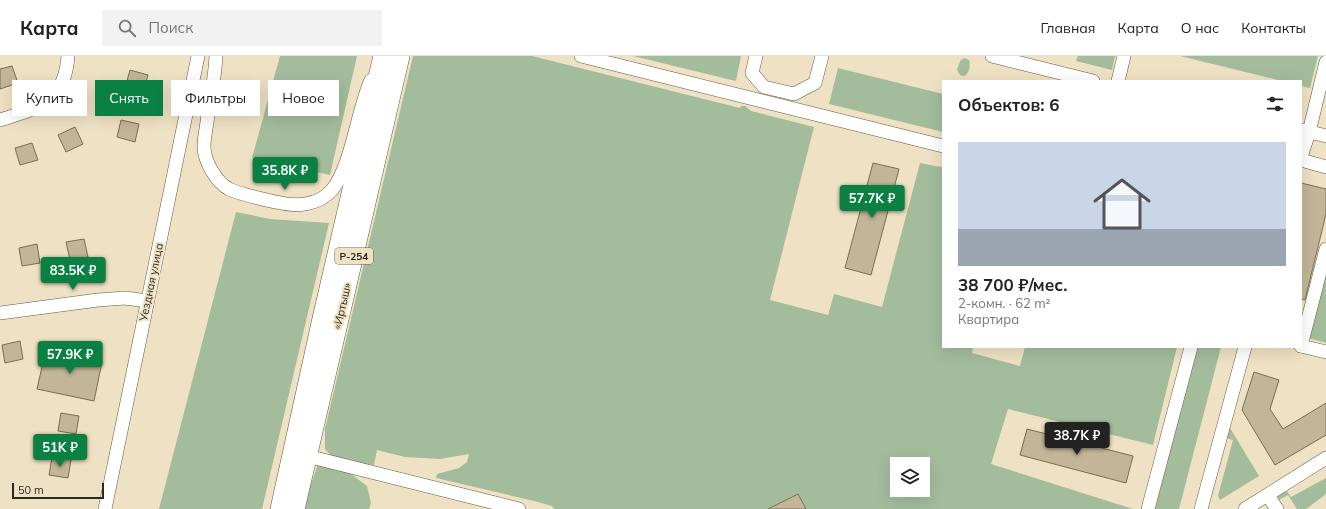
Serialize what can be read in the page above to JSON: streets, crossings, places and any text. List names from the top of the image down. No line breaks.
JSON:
{"streets":{"highway":["Р-254","«Иртыш»"],"street":["Уездная улица"]},"scale_bar":"50 m","page":{"header":"Карта","search":"Поиск","nav":["Главная","Карта","О нас","Контакты"],"chip":["Купить","Снять","Фильтры","Новое"],"heading":"Объектов: 6","list":[{"name":"38 700 ₽/мес.","note":"2-комн. · 62 m² · Квартира"}],"price":["35.8K ₽","57.7K ₽","83.5K ₽","57.9K ₽","38.7K ₽","51K ₽"],"scale":"50 m"}}
